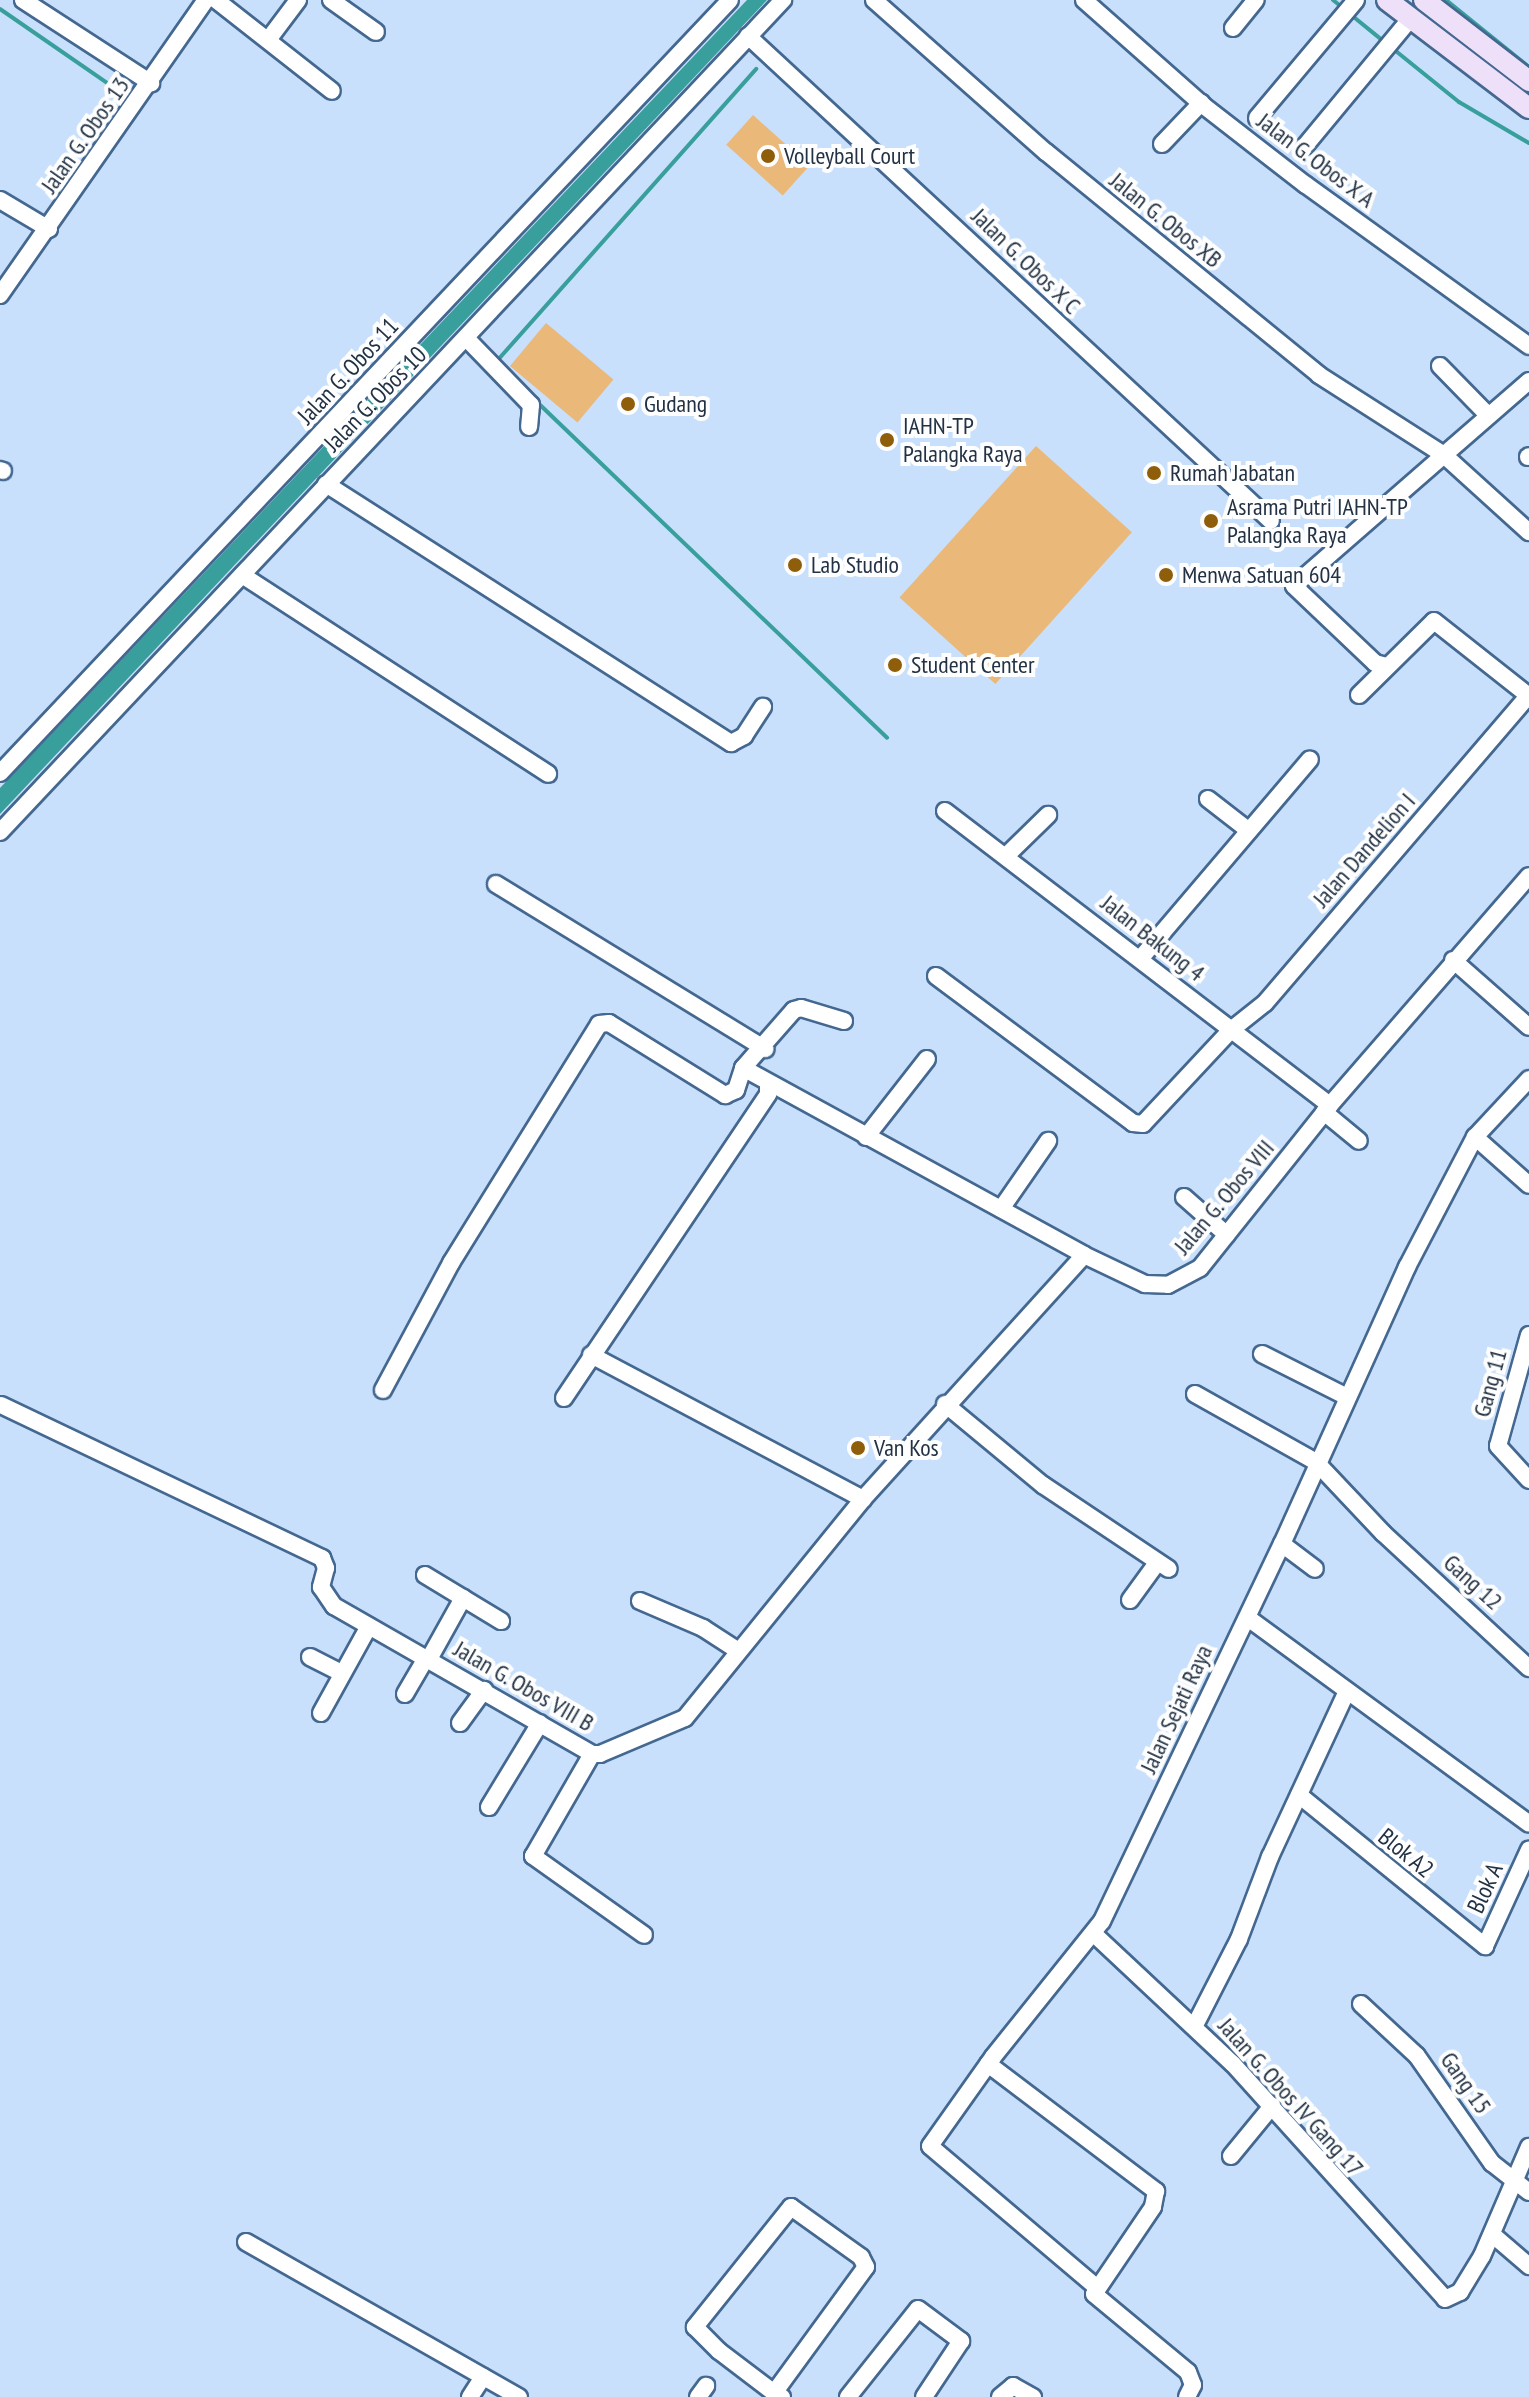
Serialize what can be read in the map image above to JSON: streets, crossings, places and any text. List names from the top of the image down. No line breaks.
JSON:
{"streets":{"street":["Jalan G. Obos 13","Jalan G. Obos X A","Jalan G. Obos XB","Jalan G. Obos X C","Jalan G. Obos 11","Jalan G. Obos 10","Jalan Dandelion I","Jalan Bakung 4","Jalan G. Obos VIII","Gang 11","Gang 12","Jalan G. Obos VIII B","Jalan Sejati Raya","Blok A2","Blok A","Gang 15","Jalan G. Obos IV Gang 17"]},"crossings":[["Jalan G. Obos X C","Jalan G. Obos 10"],["Jalan Dandelion I","Jalan Bakung 4"],["Jalan Bakung 4","Jalan G. Obos VIII"],["Jalan G. Obos VIII","Jalan G. Obos VIII B"],["Gang 12","Jalan Sejati Raya"],["Jalan Sejati Raya","Jalan G. Obos IV Gang 17"],["Blok A2","Blok A"]],"places":["Volleyball Court","Gudang","IAHN-TP Palangka Raya","Rumah Jabatan","Asrama Putri IAHN-TP Palangka Raya","Lab Studio","Menwa Satuan 604","Student Center","Van Kos"]}
